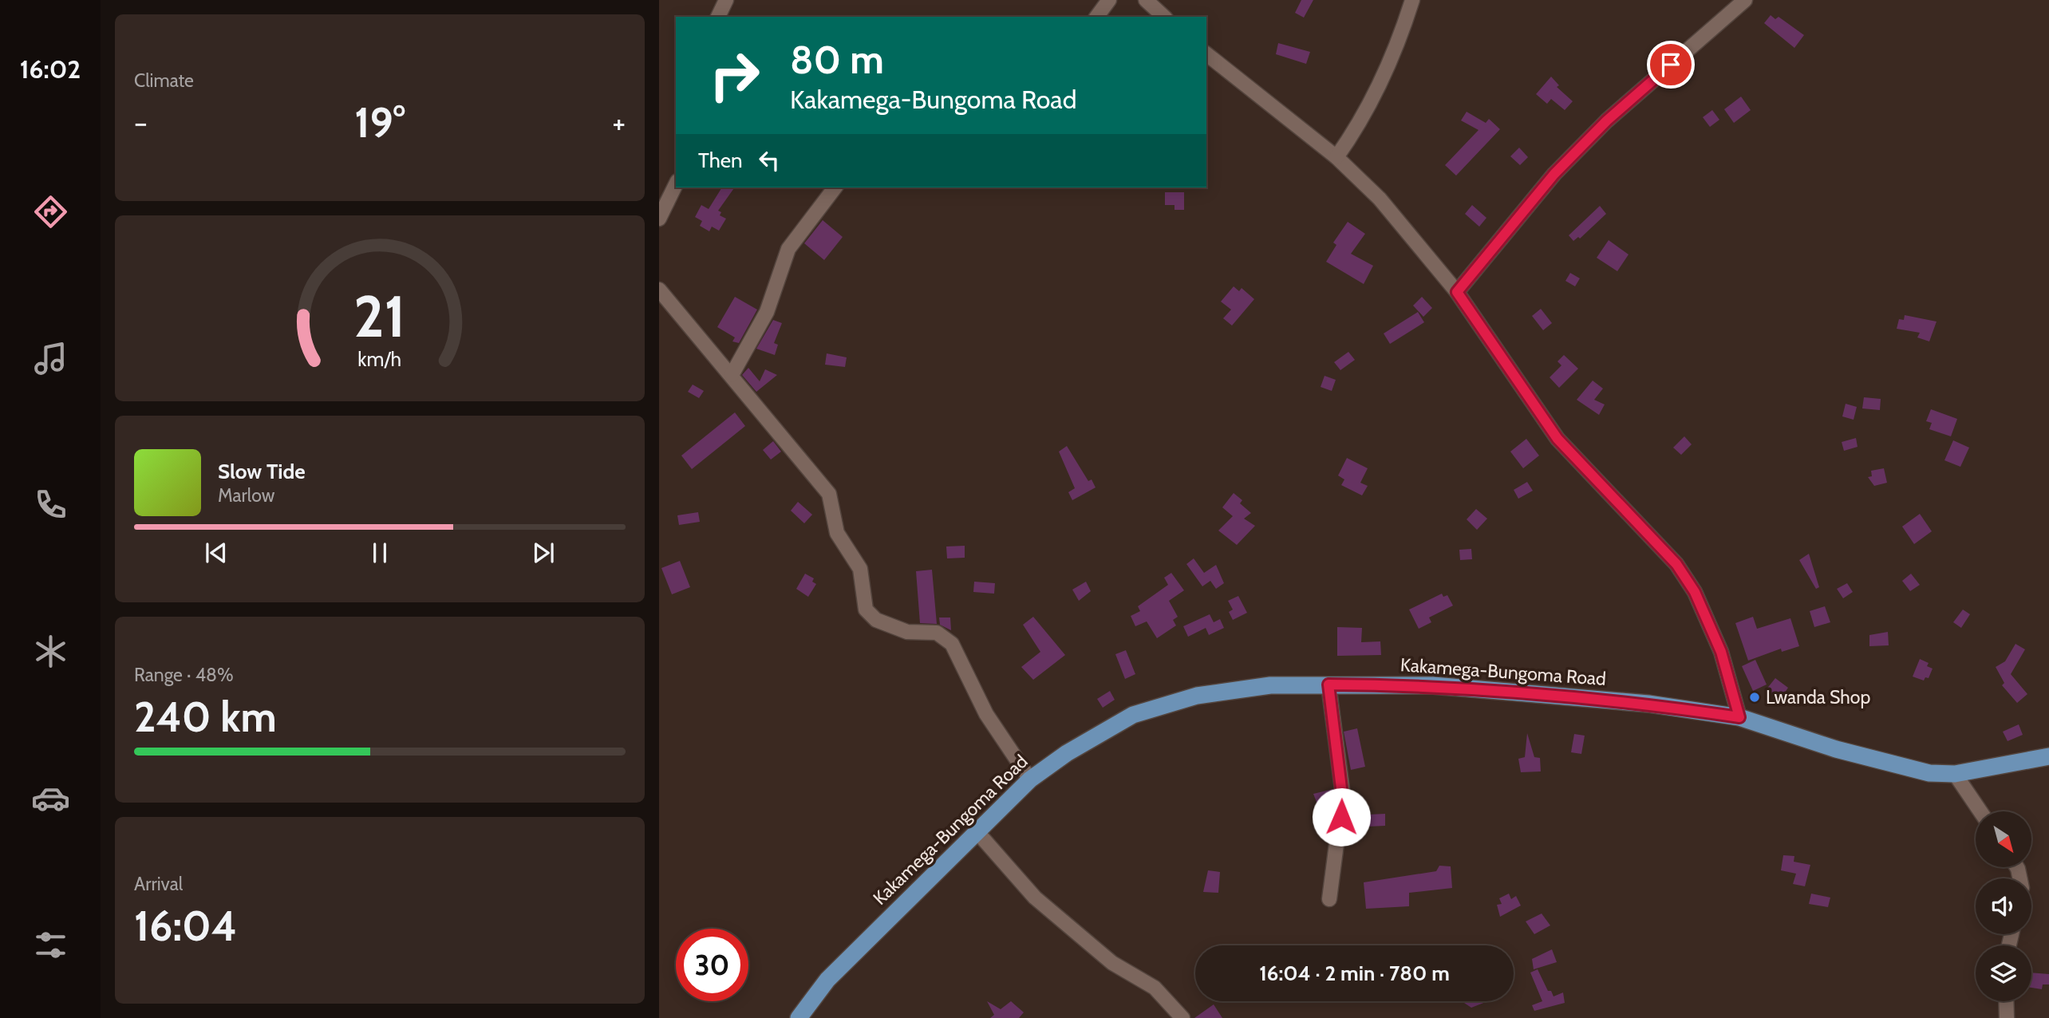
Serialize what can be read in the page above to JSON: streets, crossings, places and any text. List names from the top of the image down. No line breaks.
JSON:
{"streets":{"main road":["Kakamega-Bungoma Road"]},"places":["Lwanda Shop"],"north":"bottom right","page":{"tabs":"16:02","tile":["Climate",["Range · 48%","240 km"],["Arrival","16:04"]],"turn":["80 m","Kakamega-Bungoma Road"],"heat":["−","19°","+"],"then":"Then","song":["Slow Tide","Marlow"],"limit":"30","trip":"16:04 · 2 min · 780 m","gauge":["21","km/h"]}}
